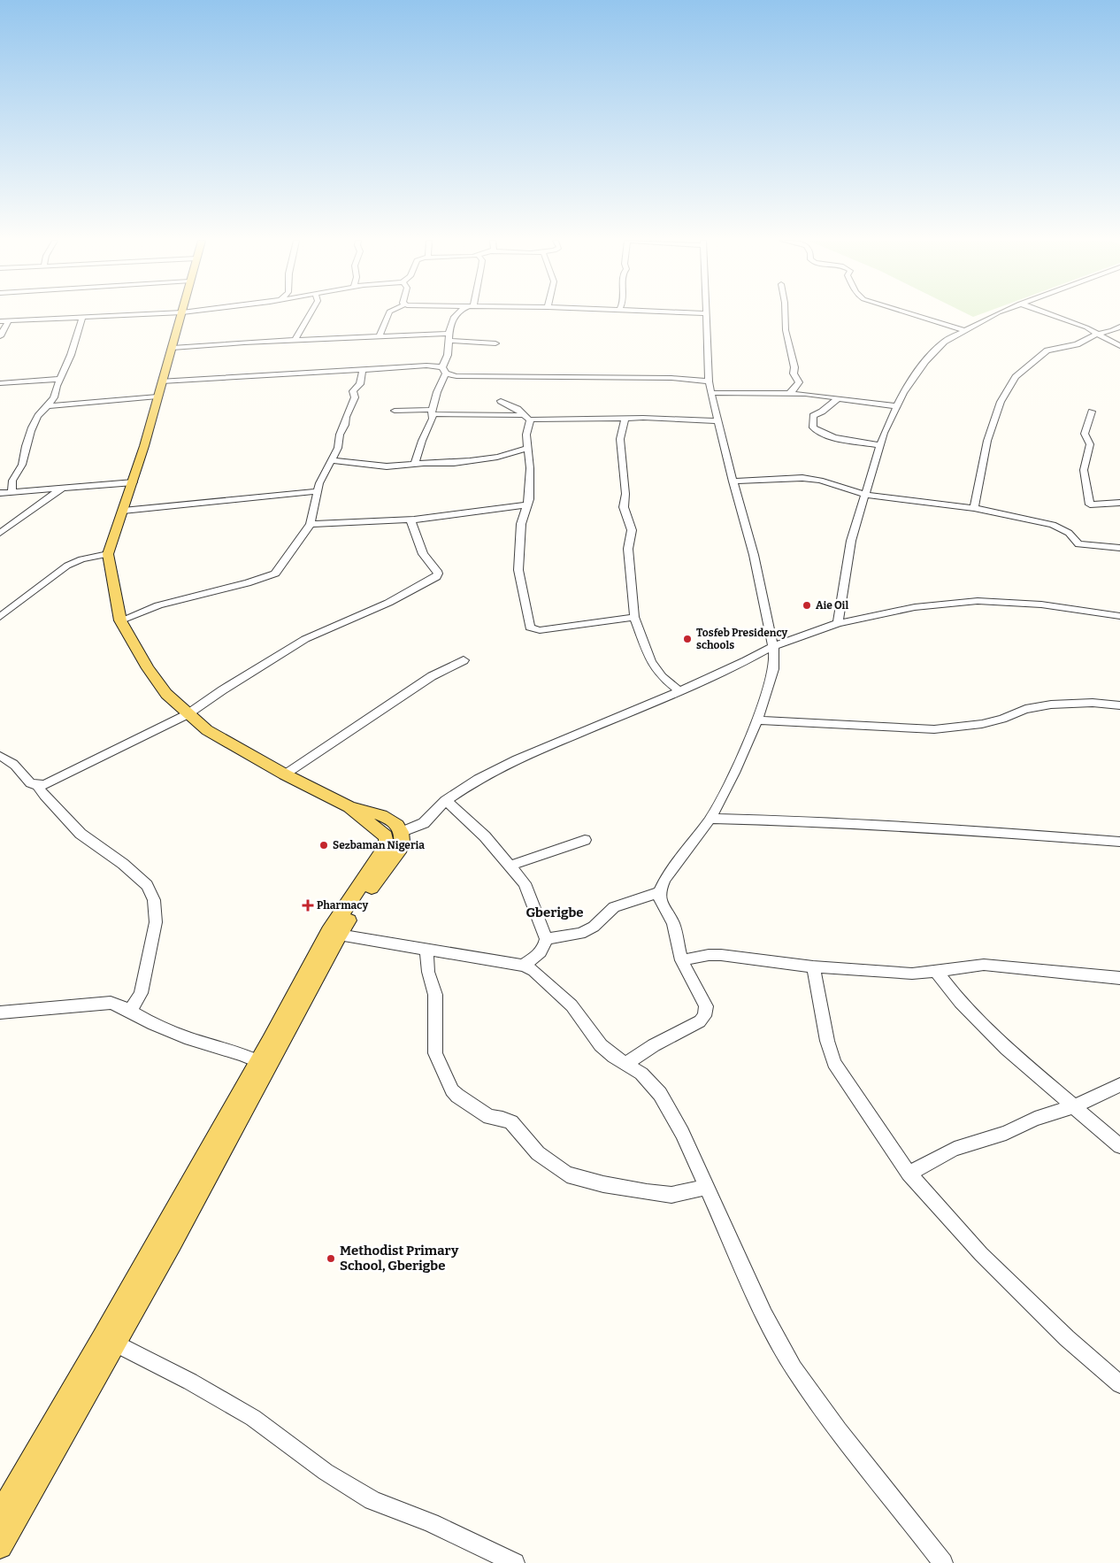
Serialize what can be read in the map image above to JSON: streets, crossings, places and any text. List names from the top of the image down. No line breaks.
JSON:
{"districts":["Gberigbe"],"places":{"other":["Aie Oil","Tosfeb Presidency schools","Sezbaman Nigeria","Methodist Primary School, Gberigbe"],"health":["Pharmacy"]}}
